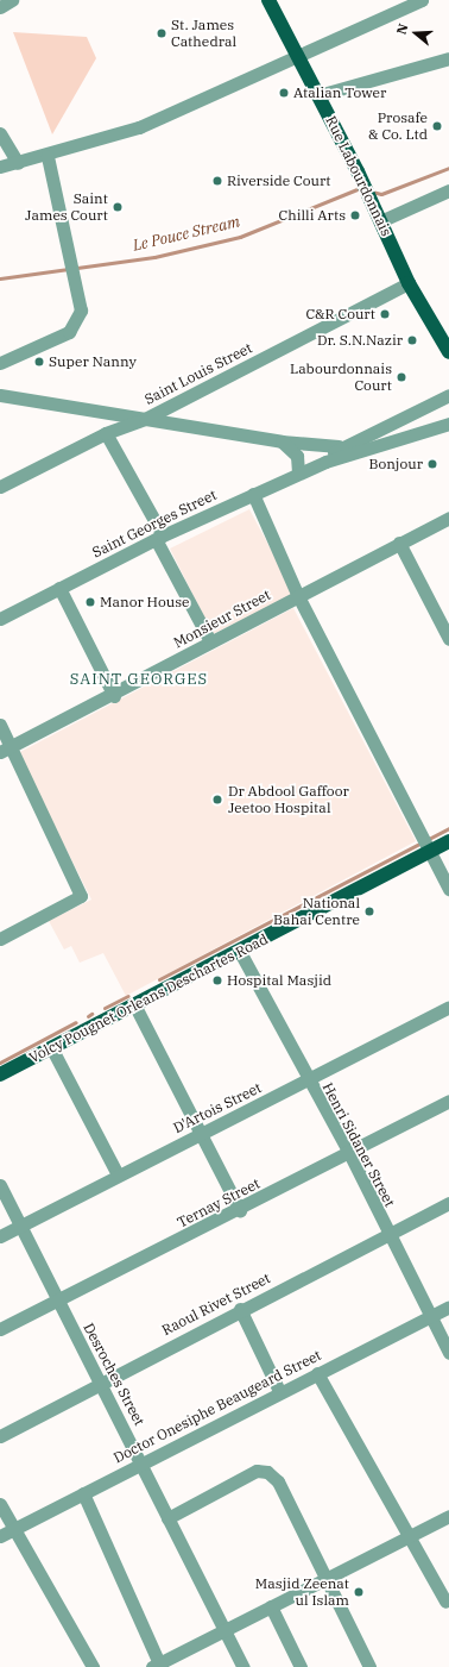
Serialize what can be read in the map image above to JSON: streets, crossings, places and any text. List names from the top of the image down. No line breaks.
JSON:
{"streets":{"main road":["Rue Labourdonnais","Volcy Pougnet Orleans Deschartes Road"],"street":["Saint Louis Street","Saint Georges Street","Monsieur Street","D'Artois Street","Henri Sidaner Street","Ternay Street","Raoul Rivet Street","Desroches Street","Doctor Onesiphe Beaugeard Street"]},"crossings":[["Rue Labourdonnais","Saint Louis Street"],["Volcy Pougnet Orleans Deschartes Road","Henri Sidaner Street"],["D'Artois Street","Henri Sidaner Street"],["D'Artois Street","Desroches Street"],["Henri Sidaner Street","Ternay Street"],["Henri Sidaner Street","Raoul Rivet Street"],["Henri Sidaner Street","Doctor Onesiphe Beaugeard Street"],["Ternay Street","Desroches Street"],["Raoul Rivet Street","Desroches Street"],["Desroches Street","Doctor Onesiphe Beaugeard Street"]],"districts":["SAINT GEORGES"],"water":["Le Pouce Stream"],"places":["St. James Cathedral","Atalian Tower","Prosafe & Co. Ltd","Riverside Court","Saint James Court","Chilli Arts","C&R Court","Dr. S.N.Nazir","Super Nanny","Labourdonnais Court","Bonjour","Manor House","Dr Abdool Gaffoor Jeetoo Hospital","National Bahai Centre","Hospital Masjid","Masjid Zeenat ul Islam"],"north":"left"}
